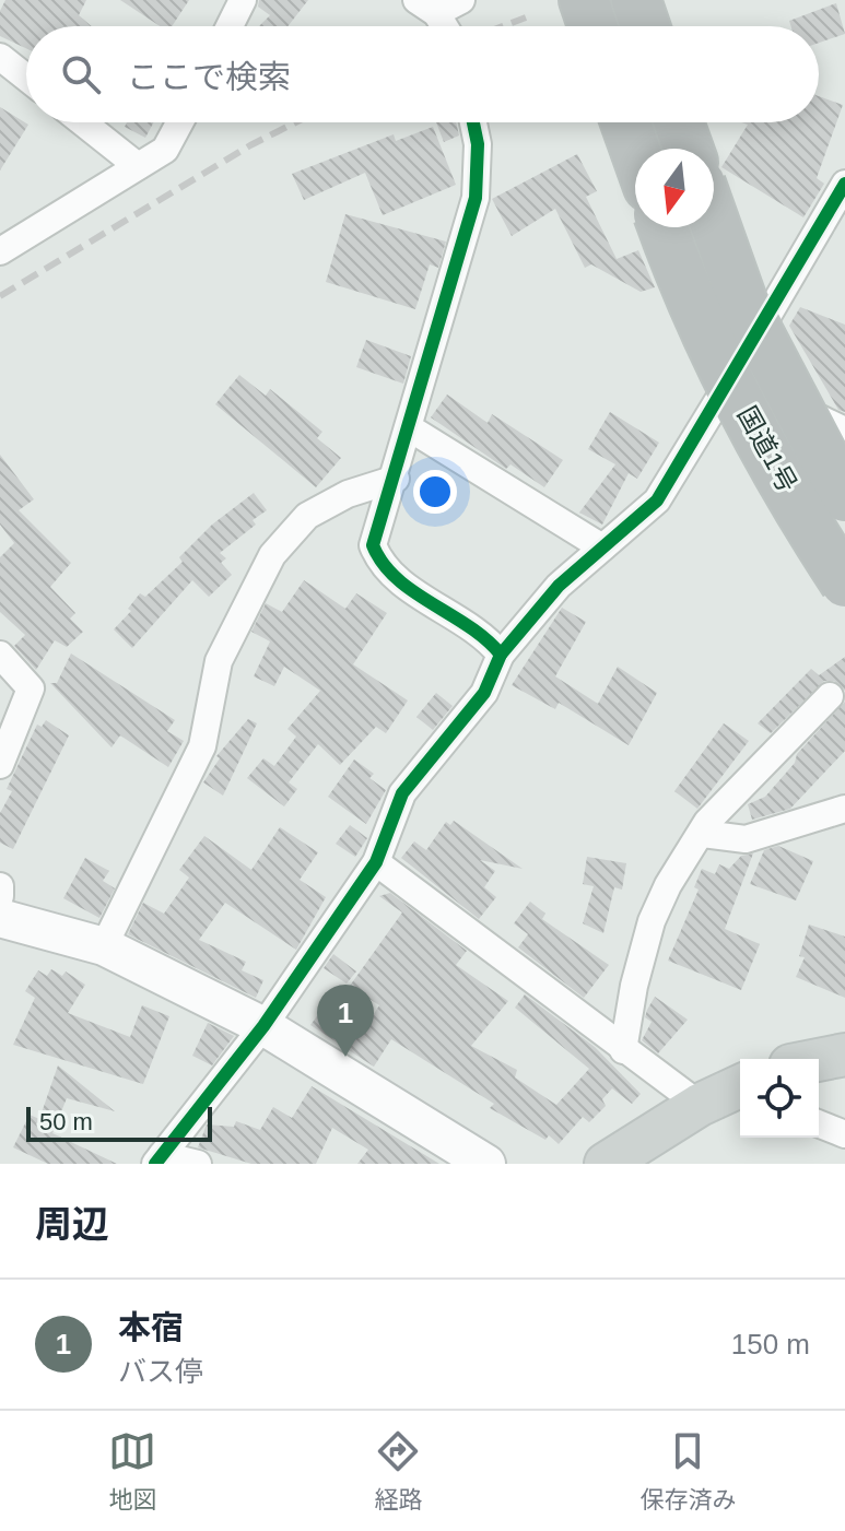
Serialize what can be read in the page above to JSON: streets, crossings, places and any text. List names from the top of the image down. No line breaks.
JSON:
{"streets":{"highway":["国道1号"]},"scale_bar":"50 m","north":"bottom","page":{"search":"ここで検索","pins":"1","scale":"50 m","heading":"周辺","list":[{"mark":"1","name":"本宿","note":"バス停","value":"150 m"}],"nav":["地図","経路","保存済み"]}}
